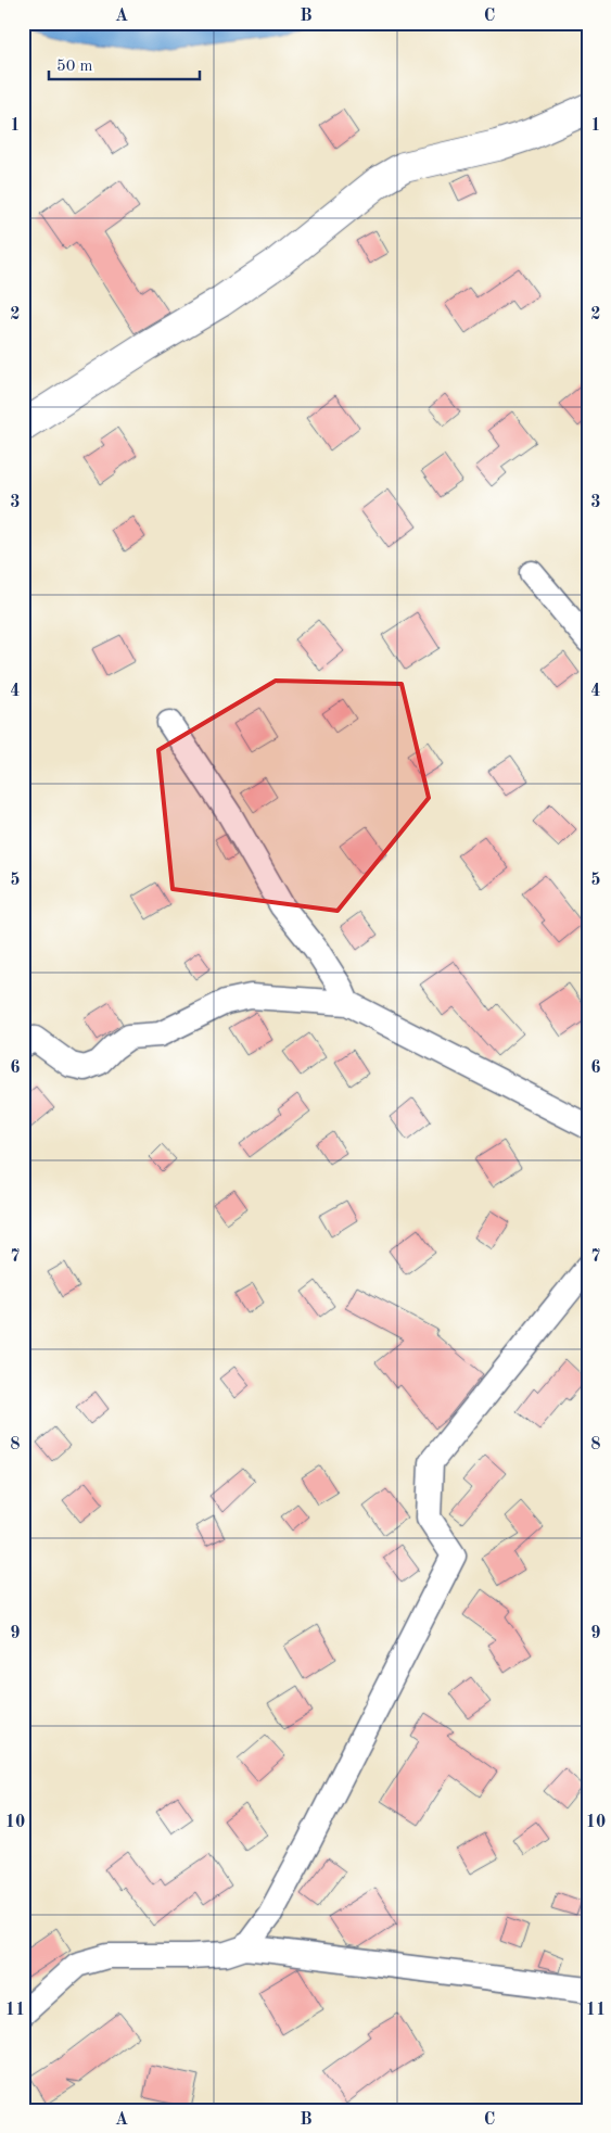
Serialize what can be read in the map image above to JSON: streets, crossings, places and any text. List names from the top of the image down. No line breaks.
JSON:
{"scale_bar":"50 m","grid":{"columns":["A","B","C"],"rows":["1","2","3","4","5","6","7","8","9","10","11"]}}
